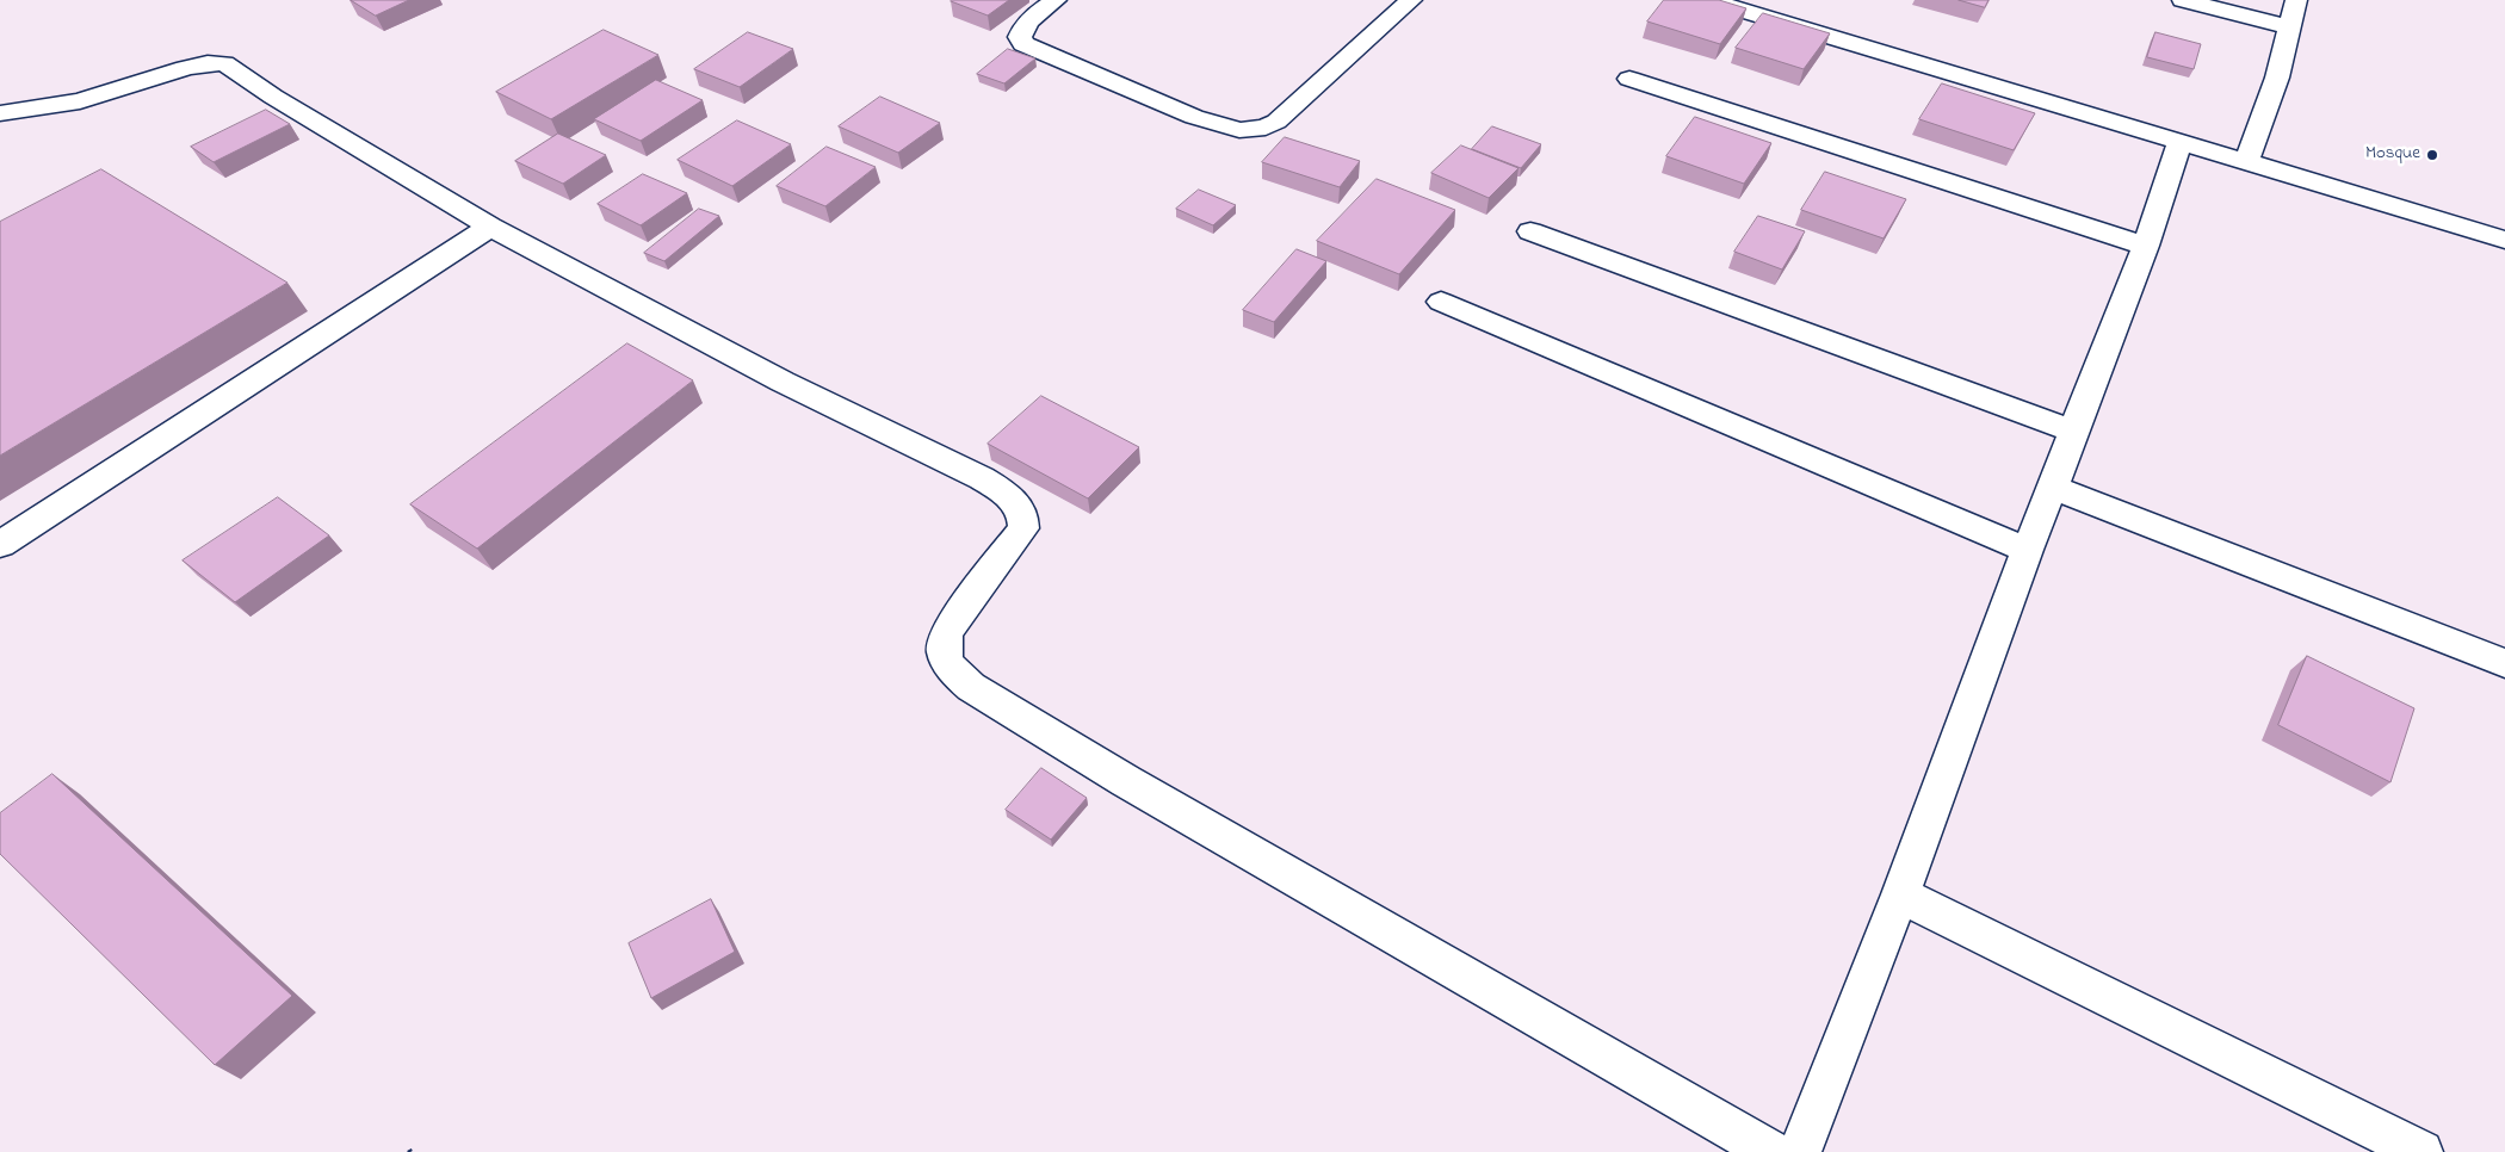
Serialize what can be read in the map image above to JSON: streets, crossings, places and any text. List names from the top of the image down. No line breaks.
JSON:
{"places":["Mosque"]}
